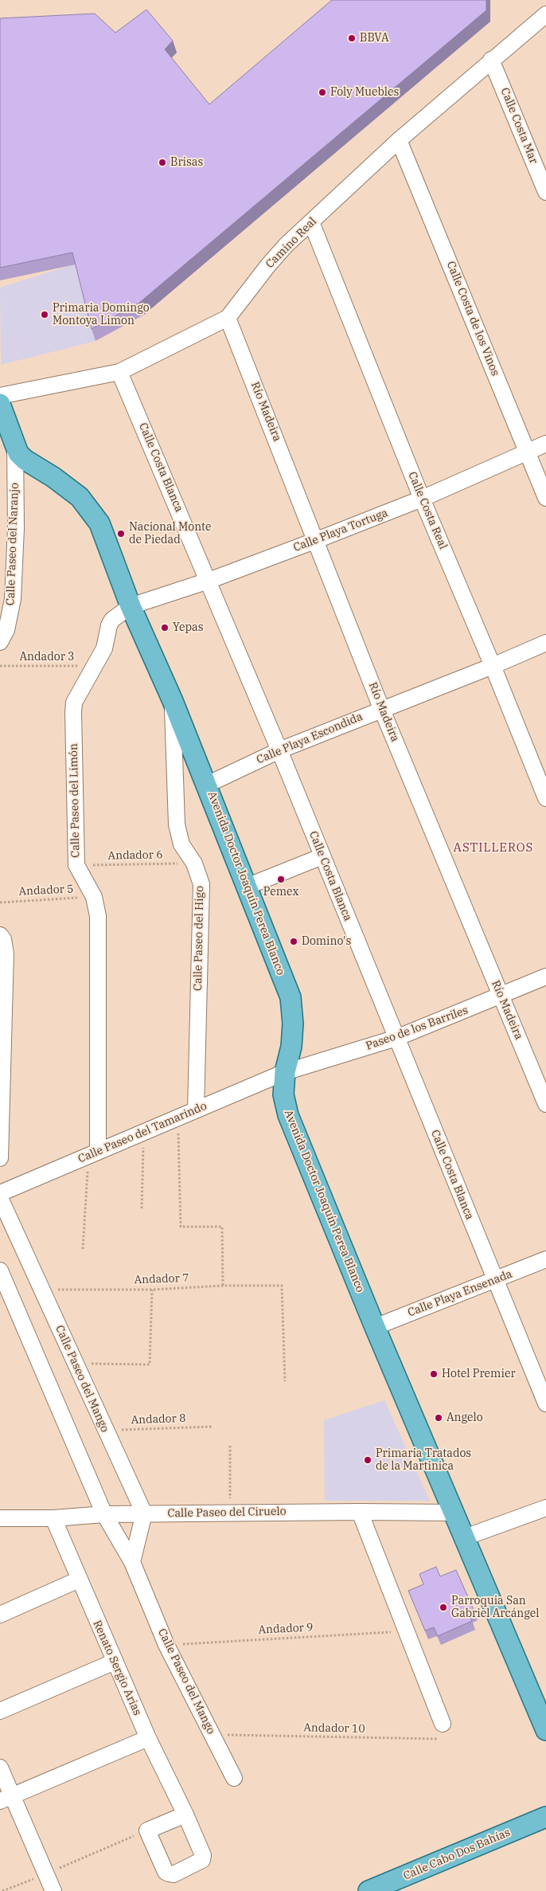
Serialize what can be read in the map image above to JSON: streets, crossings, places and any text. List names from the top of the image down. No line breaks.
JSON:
{"streets":{"main road":["Avenida Doctor Joaquín Perea Blanco","Calle Cabo Dos Bahías"],"street":["Calle Costa Mar","Camino Real","Calle Costa de los Vinos","Río Madeira","Calle Costa Blanca","Calle Costa Real","Calle Playa Tortuga","Calle Paseo del Naranjo","Calle Playa Escondida","Calle Paseo del Limón","Calle Paseo del Higo","Paseo de los Barriles","Calle Paseo del Tamarindo","Calle Playa Ensenada","Calle Paseo del Mango","Calle Paseo del Ciruelo","Renato Sergio Arias"],"path":["Andador 3","Andador 6","Andador 5","Andador 7","Andador 8","Andador 9","Andador 10"]},"crossings":[["Calle Costa Mar","Camino Real"],["Camino Real","Calle Costa de los Vinos"],["Camino Real","Río Madeira"],["Camino Real","Calle Costa Blanca"],["Camino Real","Calle Costa Real"],["Calle Costa de los Vinos","Calle Playa Tortuga"],["Río Madeira","Calle Playa Tortuga"],["Río Madeira","Calle Playa Escondida"],["Río Madeira","Paseo de los Barriles"],["Calle Costa Blanca","Calle Playa Tortuga"],["Calle Costa Blanca","Calle Playa Escondida"],["Calle Costa Blanca","Paseo de los Barriles"],["Calle Costa Blanca","Calle Playa Ensenada"],["Calle Costa Real","Calle Playa Tortuga"],["Calle Costa Real","Calle Playa Escondida"],["Calle Playa Tortuga","Calle Paseo del Limón"],["Calle Playa Tortuga","Avenida Doctor Joaquín Perea Blanco"],["Calle Paseo del Naranjo","Avenida Doctor Joaquín Perea Blanco"],["Andador 3","Calle Paseo del Limón"],["Calle Playa Escondida","Avenida Doctor Joaquín Perea Blanco"],["Calle Paseo del Limón","Andador 6"],["Calle Paseo del Limón","Avenida Doctor Joaquín Perea Blanco"],["Calle Paseo del Limón","Andador 5"],["Calle Paseo del Limón","Calle Paseo del Tamarindo"],["Andador 6","Calle Paseo del Higo"],["Avenida Doctor Joaquín Perea Blanco","Calle Paseo del Higo"],["Avenida Doctor Joaquín Perea Blanco","Paseo de los Barriles"],["Avenida Doctor Joaquín Perea Blanco","Calle Paseo del Tamarindo"],["Avenida Doctor Joaquín Perea Blanco","Calle Playa Ensenada"],["Avenida Doctor Joaquín Perea Blanco","Calle Paseo del Ciruelo"],["Calle Paseo del Higo","Calle Paseo del Tamarindo"],["Paseo de los Barriles","Calle Paseo del Tamarindo"],["Andador 7","Calle Paseo del Mango"],["Calle Paseo del Mango","Andador 8"],["Calle Paseo del Mango","Calle Paseo del Ciruelo"],["Calle Paseo del Mango","Andador 9"],["Calle Paseo del Mango","Andador 10"],["Calle Paseo del Ciruelo","Renato Sergio Arias"]],"districts":["ASTILLEROS"],"places":["BBVA","Foly Muebles","Brisas","Primaria Domingo Montoya Limon","Nacional Monte de Piedad","Yepas","Pemex","Domino's","Hotel Premier","Angelo","Primaria Tratados de la Martinica","Parroquia San Gabriel Arcángel"]}
